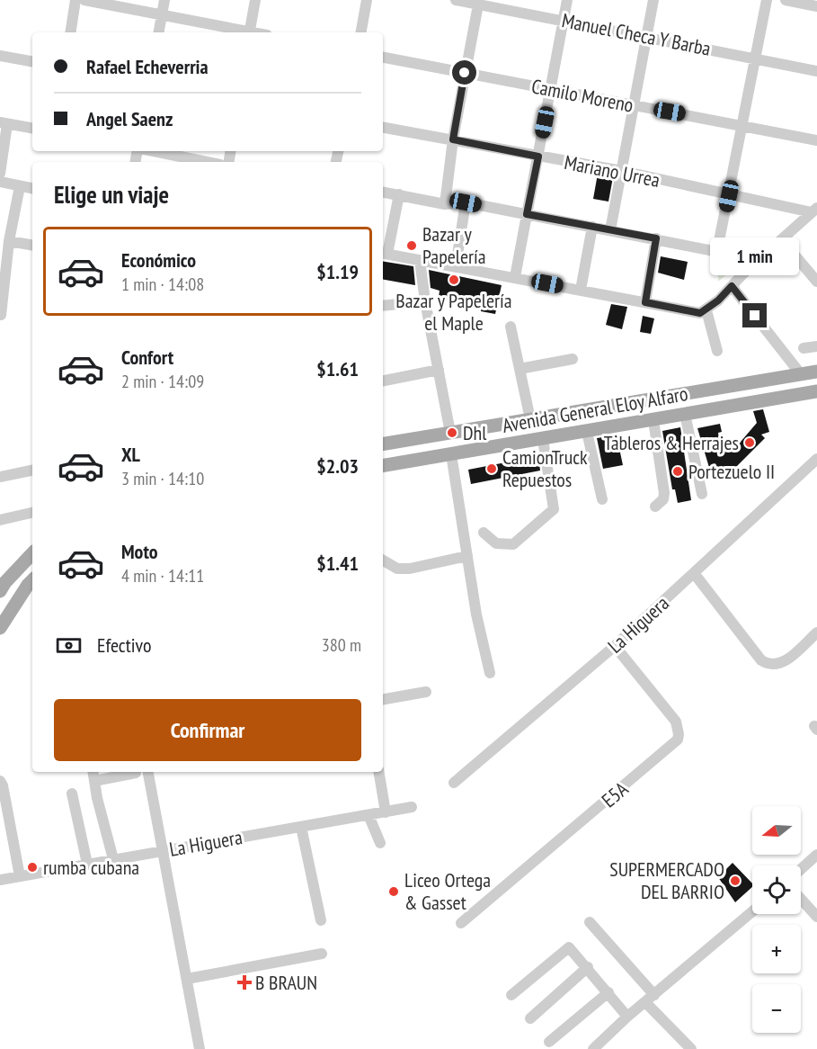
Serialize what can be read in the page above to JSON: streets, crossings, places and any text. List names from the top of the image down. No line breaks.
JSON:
{"streets":{"main road":["Avenida General Eloy Alfaro"],"street":["Manuel Checa Y Barba","Camilo Moreno","Mariano Urrea","La Higuera","E5A"]},"crossings":[["La Higuera","E5A"]],"places":{"other":["Bazar y Papelería","Bazar y Papelería el Maple","Dhl","Tableros & Herrajes","CamionTruck Repuestos","Portezuelo II","rumba cubana","SUPERMERCADO DEL BARRIO","Liceo Ortega & Gasset"],"health":["B BRAUN"]},"north":"left","page":{"banner":["Rafael Echeverria","Angel Saenz"],"heading":"Elige un viaje","list":[{"name":"Económico","note":"1 min · 14:08","value":"$1.19"},{"name":"Confort","note":"2 min · 14:09","value":"$1.61"},{"name":"XL","note":"3 min · 14:10","value":"$2.03"},{"name":"Moto","note":"4 min · 14:11","value":"$1.41"}],"bubble":"1 min","pay":["Efectivo","380 m"],"buttons":"Confirmar","map_buttons":["+","−"]}}
